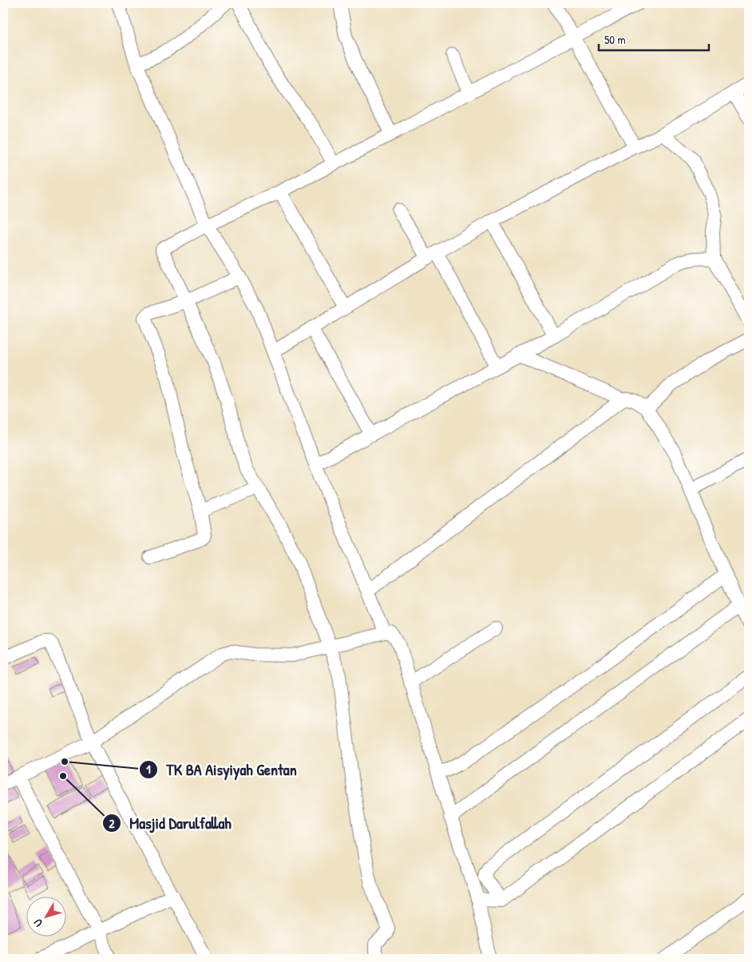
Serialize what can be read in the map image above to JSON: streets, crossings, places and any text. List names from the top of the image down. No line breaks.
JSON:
{"places":["TK BA Aisyiyah Gentan","Masjid Darulfallah"],"scale_bar":"50 m","north":"bottom left"}
